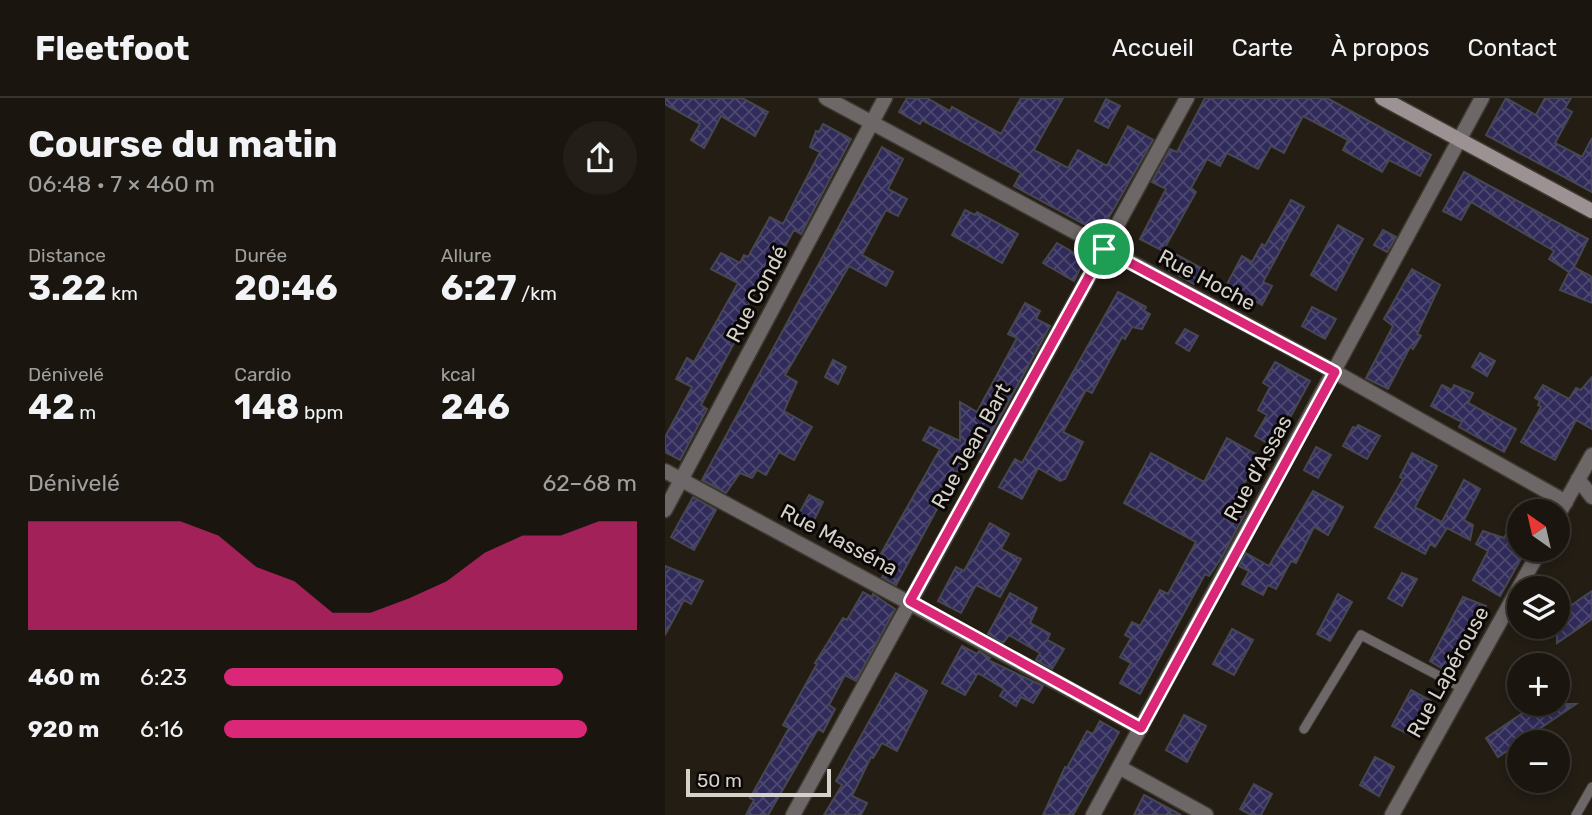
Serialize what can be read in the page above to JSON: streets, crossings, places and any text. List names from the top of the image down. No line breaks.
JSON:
{"streets":{"street":["Rue Hoche","Rue Condé","Rue Jean Bart","Rue d'Assas","Rue Masséna","Rue Lapérouse"]},"crossings":[["Rue Hoche","Rue Condé"],["Rue Hoche","Rue Jean Bart"],["Rue Hoche","Rue d'Assas"],["Rue Condé","Rue Masséna"],["Rue Jean Bart","Rue Masséna"],["Rue d'Assas","Rue Masséna"]],"scale_bar":"50 m","north":"top left","page":{"header":"Fleetfoot","nav":["Accueil","Carte","À propos","Contact"],"heading":["Course du matin","06:48 · 7 × 460 m"],"stats":[["Distance","3.22 km"],["Durée","20:46"],["Allure","6:27 /km"],["Dénivelé","42 m"],["Cardio","148 bpm"],["kcal","246"]],"chart":["Dénivelé","62–68 m"],"map_buttons":["+","−"],"list":[{"name":"460 m","note":"6:23"},{"name":"920 m","note":"6:16"}],"scale":"50 m"}}
